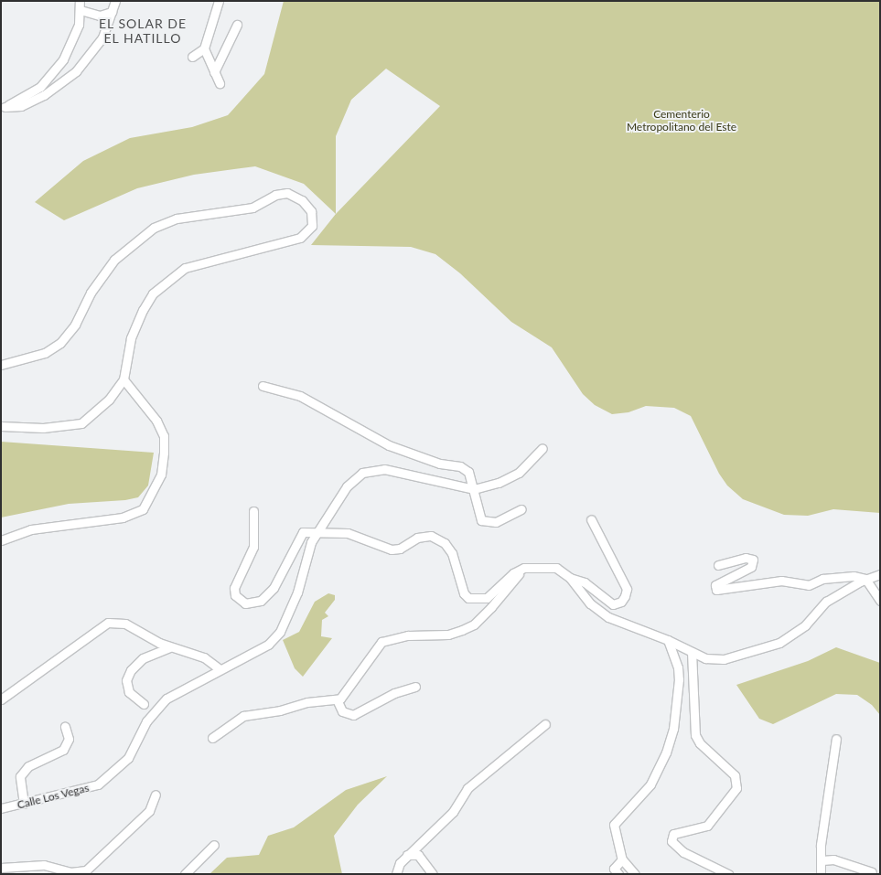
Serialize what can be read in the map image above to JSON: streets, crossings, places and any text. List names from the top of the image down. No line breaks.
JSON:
{"streets":{"street":["Calle Los Vegas"]},"districts":["EL SOLAR DE EL HATILLO"],"parks":["Cementerio Metropolitano del Este"]}
